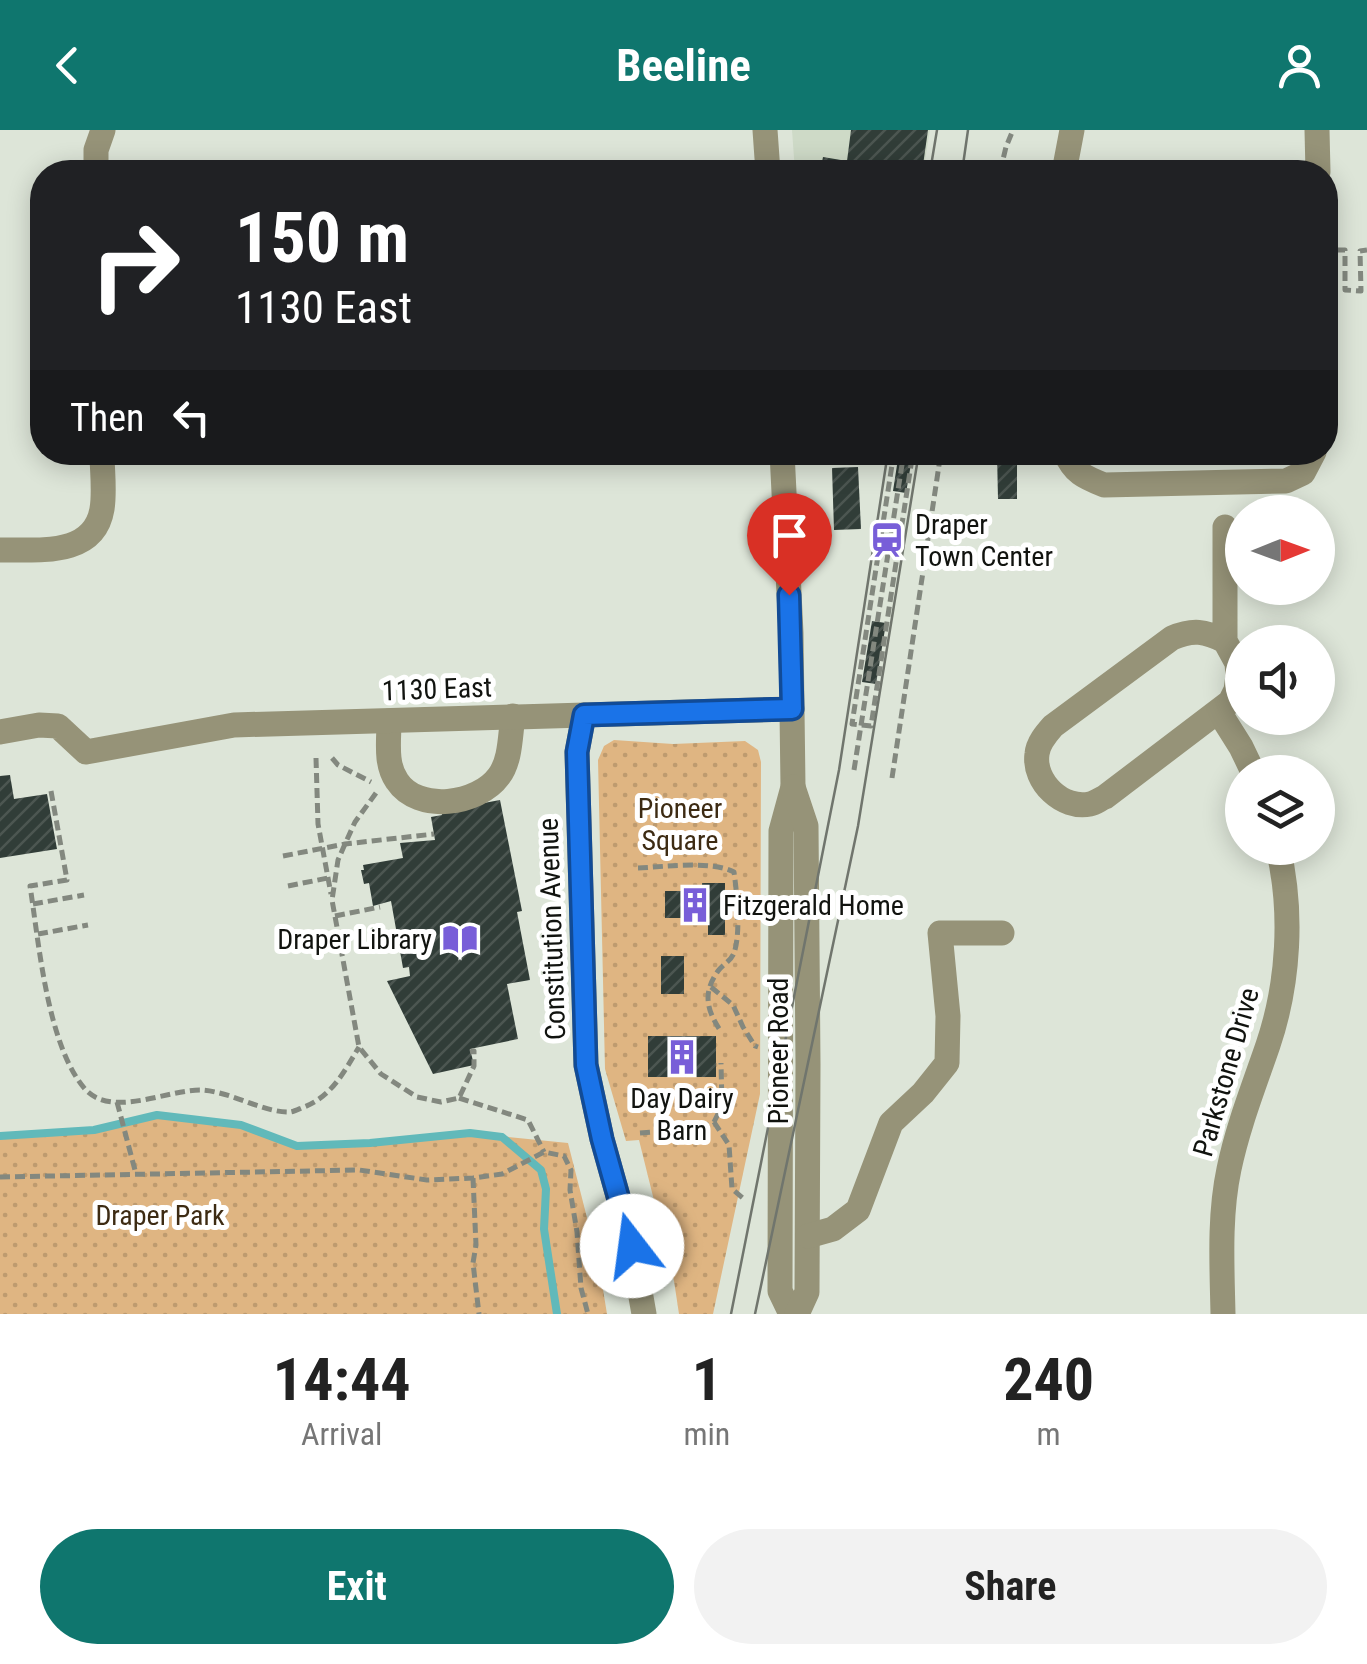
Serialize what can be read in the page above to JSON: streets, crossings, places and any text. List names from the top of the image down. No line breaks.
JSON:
{"streets":{"street":["1130 East","Constitution Avenue","Pioneer Road","Parkstone Drive"]},"crossings":[["1130 East","Constitution Avenue"],["1130 East","Pioneer Road"]],"parks":["Pioneer Square","Draper Park"],"places":{"station":["Draper Town Center"],"building":["Fitzgerald Home","Day Dairy Barn"],"library":["Draper Library"]},"north":"right","page":{"header":"Beeline","turn":["150 m","1130 East"],"then":"Then","eta":["14:44","Arrival","1","min","240","m"],"buttons":["Exit","Share"]}}
